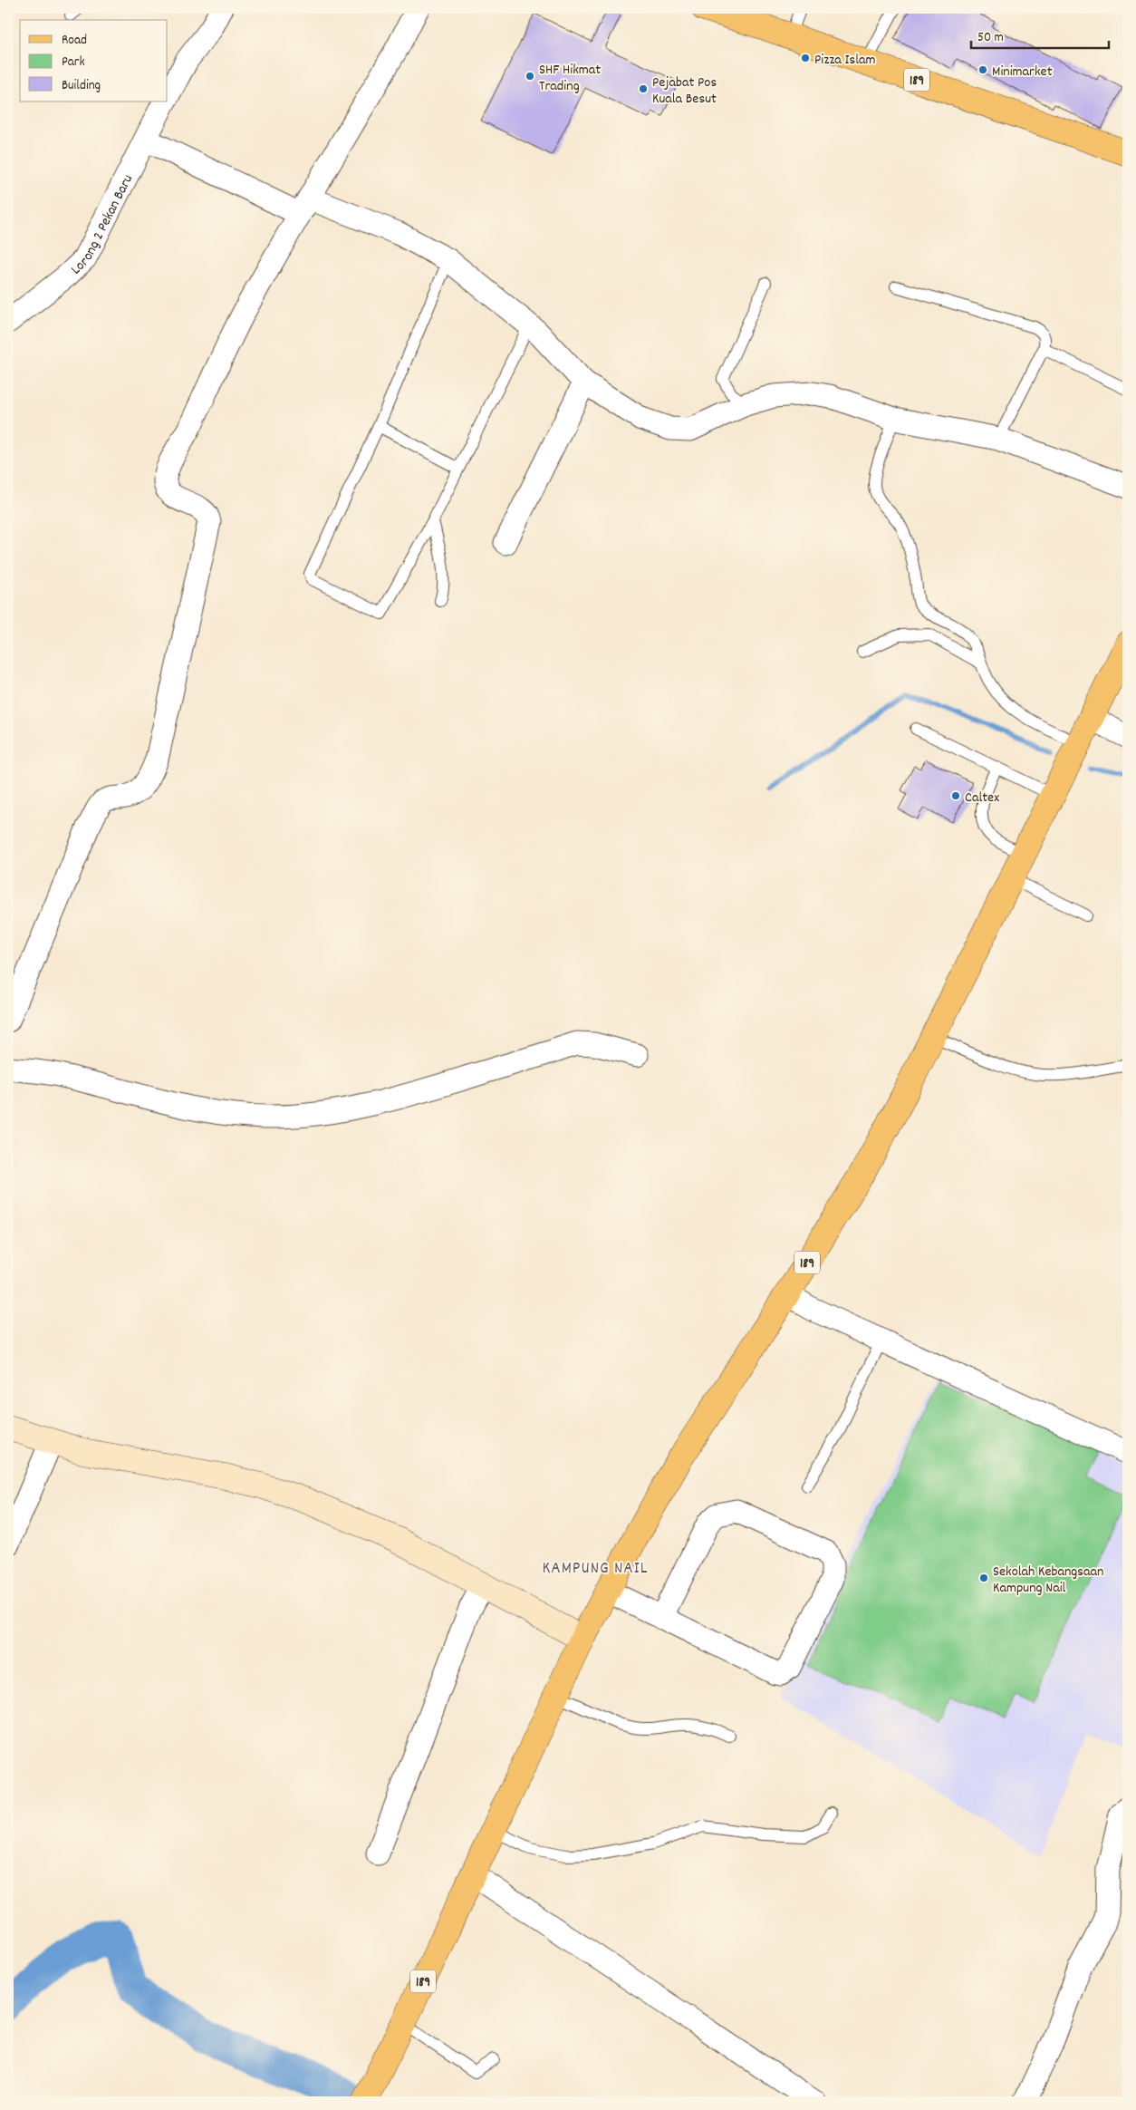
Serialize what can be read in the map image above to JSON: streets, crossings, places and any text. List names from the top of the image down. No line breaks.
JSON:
{"streets":{"main road":["189"],"street":["Lorong 2 Pekan Baru"]},"districts":["KAMPUNG NAIL"],"places":["Pizza Islam","Minimarket","SHF Hikmat Trading","Pejabat Pos Kuala Besut","Caltex","Sekolah Kebangsaan Kampung Nail"],"legend":["Road","Park","Building"],"scale_bar":"50 m"}
